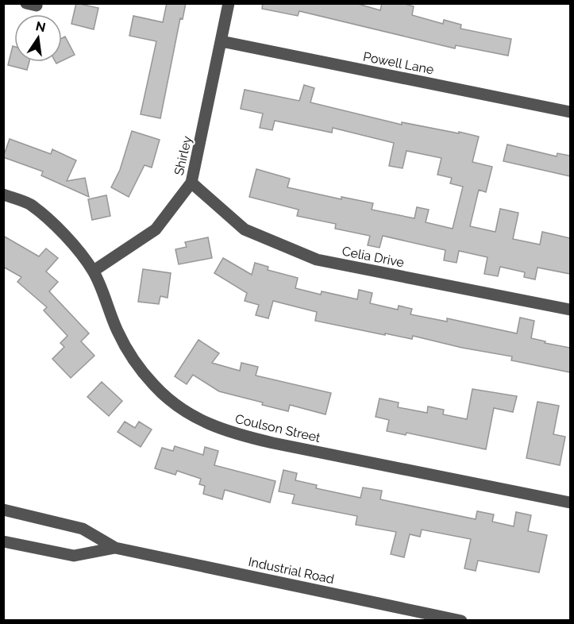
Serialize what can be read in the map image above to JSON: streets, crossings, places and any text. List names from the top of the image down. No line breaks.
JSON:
{"streets":{"street":["Powell Lane","Shirley","Celia Drive","Coulson Street","Industrial Road"]},"crossings":[["Powell Lane","Shirley"],["Shirley","Celia Drive"],["Shirley","Coulson Street"]],"north":"top"}
